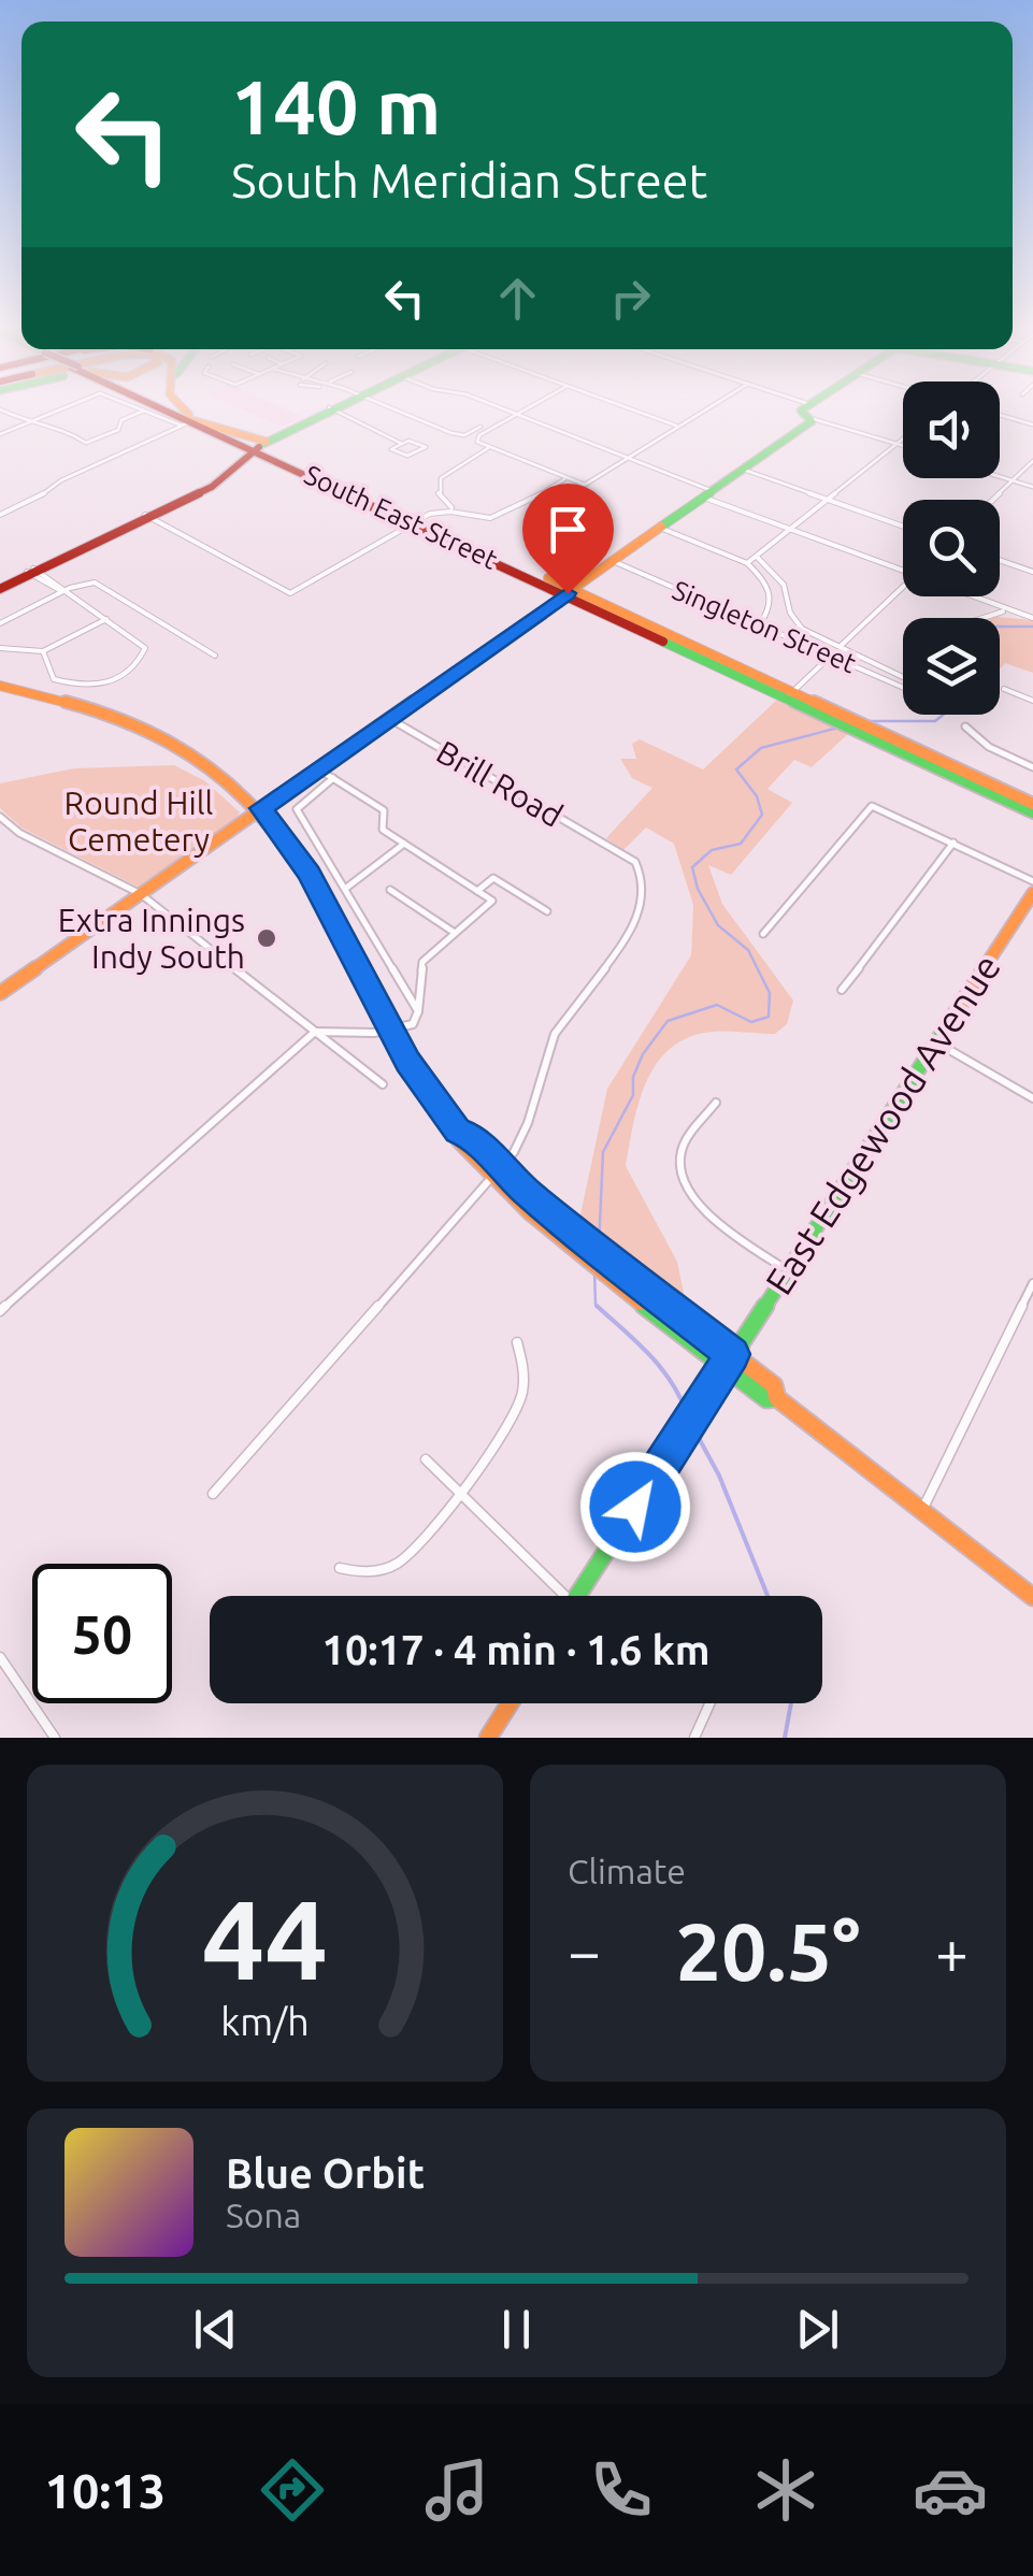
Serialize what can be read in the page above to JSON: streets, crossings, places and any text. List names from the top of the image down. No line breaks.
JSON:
{"streets":{"main road":["South East Street","East Edgewood Avenue"],"street":["Singleton Street","Brill Road"]},"parks":["Round Hill Cemetery"],"places":["Extra Innings Indy South"],"page":{"turn":["140 m","South Meridian Street"],"limit":"50","trip":"10:17 · 4 min · 1.6 km","tile":"Climate","heat":["−","20.5°","+"],"song":["Blue Orbit","Sona"],"tabs":"10:13","gauge":["44","km/h"]}}
